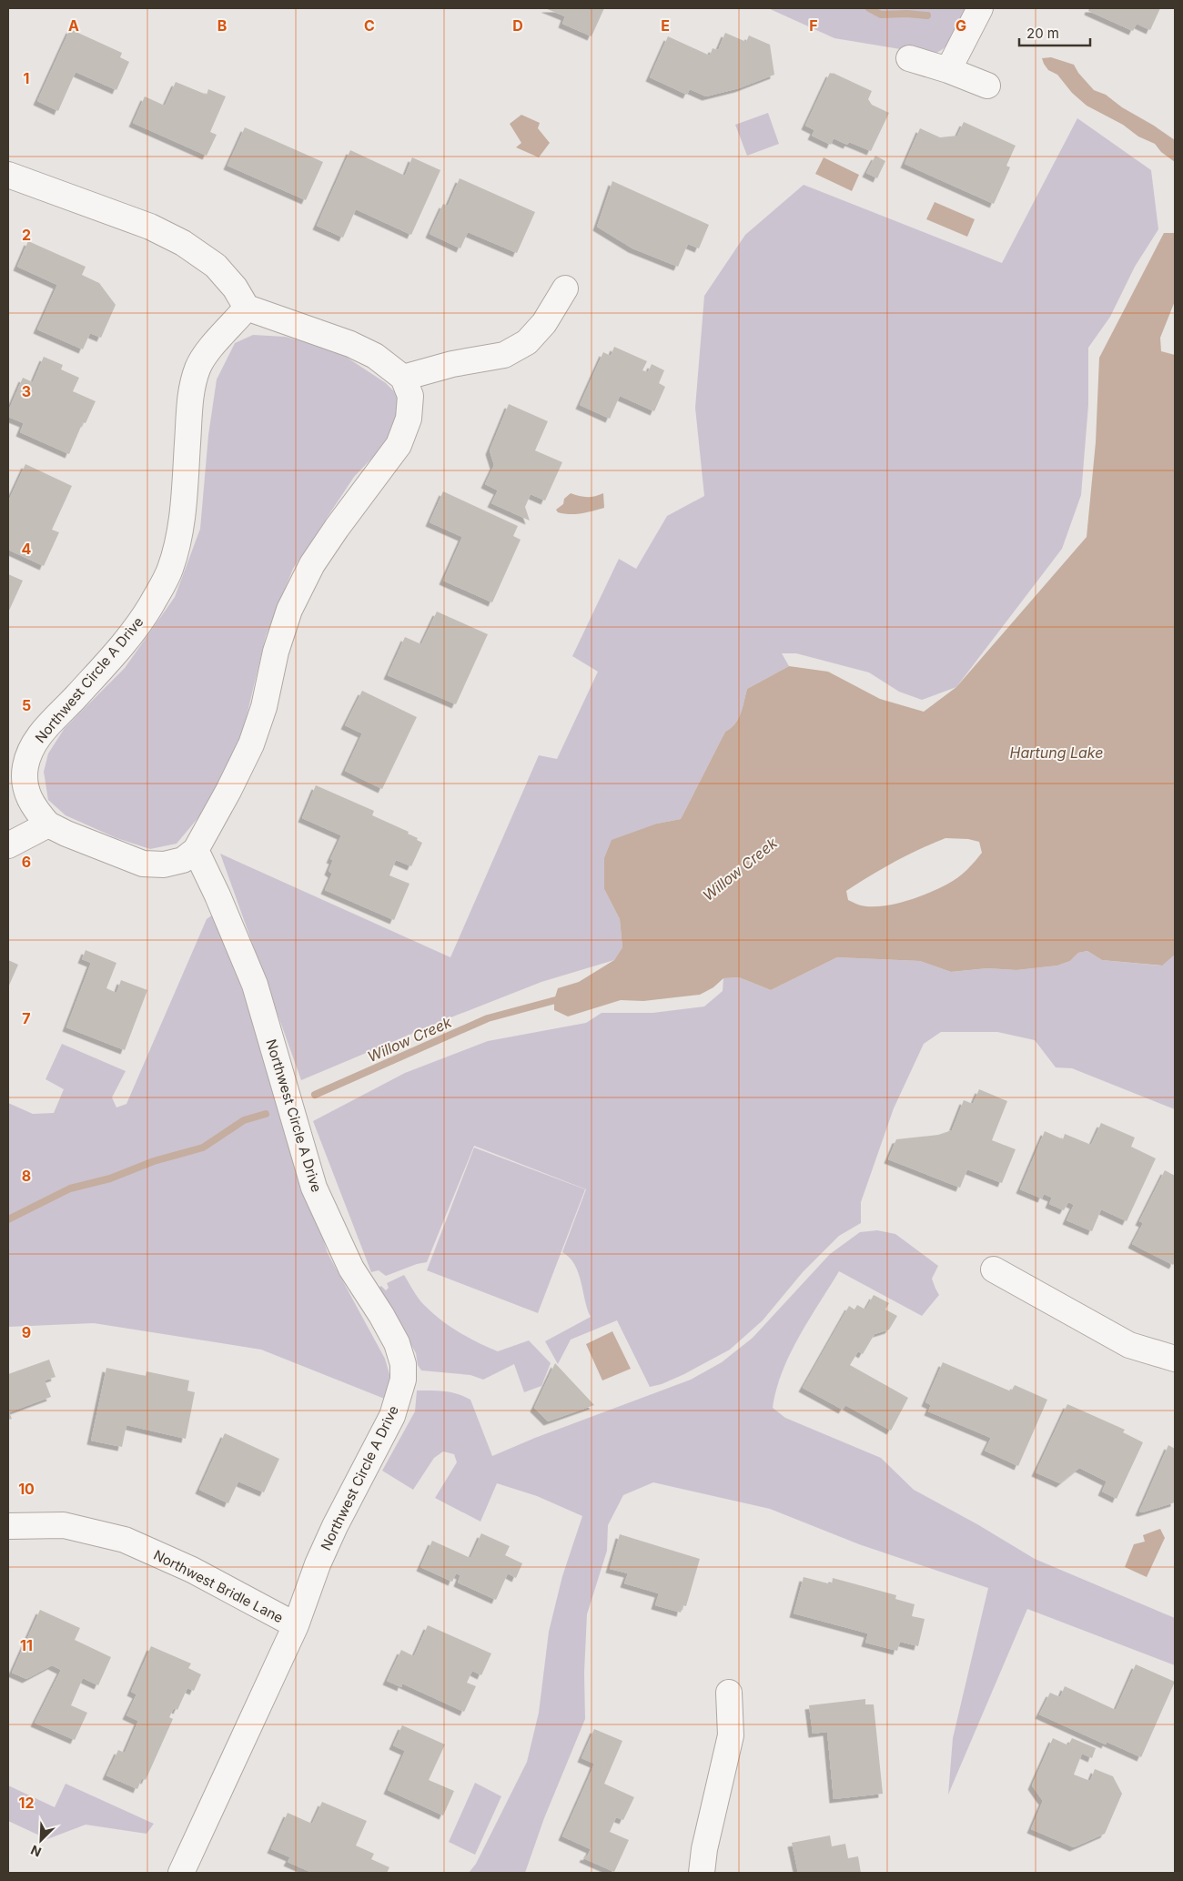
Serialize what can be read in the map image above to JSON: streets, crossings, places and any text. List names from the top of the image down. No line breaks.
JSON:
{"streets":{"street":["Northwest Circle A Drive","Northwest Bridle Lane"]},"crossings":[["Northwest Circle A Drive","Northwest Bridle Lane"]],"water":["Hartung Lake","Willow Creek"],"scale_bar":"20 m","north":"bottom left","grid":{"columns":["A","B","C","D","E","F","G"],"rows":["1","2","3","4","5","6","7","8","9","10","11","12"]}}
